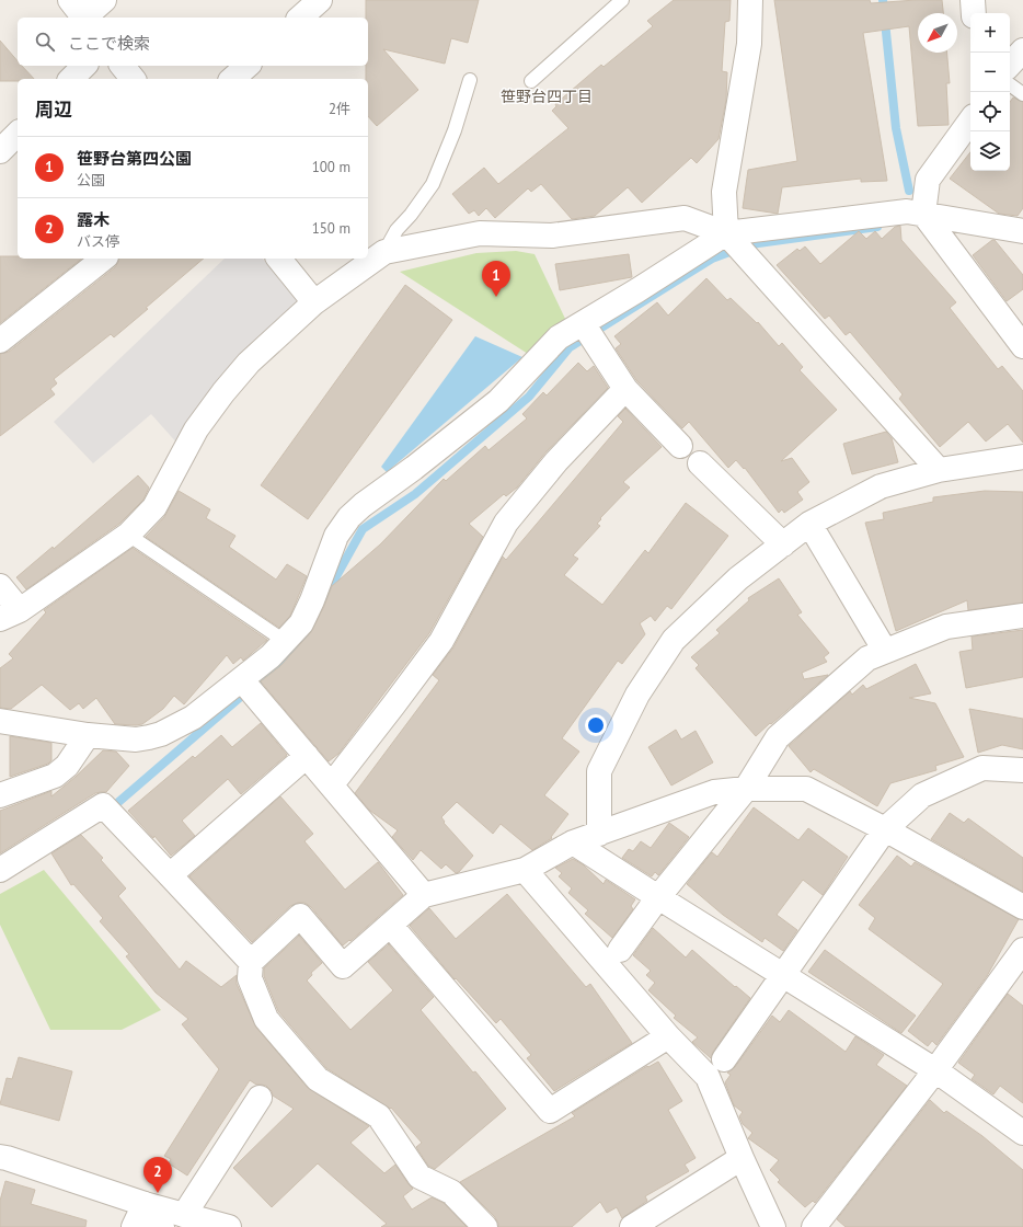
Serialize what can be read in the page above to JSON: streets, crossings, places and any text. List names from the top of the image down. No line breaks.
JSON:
{"districts":["笹野台四丁目"],"north":"bottom left","page":{"map_buttons":["+","−"],"search":"ここで検索","heading":["周辺","2件"],"list":[{"mark":"1","name":"笹野台第四公園","note":"公園","value":"100 m"},{"mark":"2","name":"露木","note":"バス停","value":"150 m"}],"pins":["1","2"]}}
